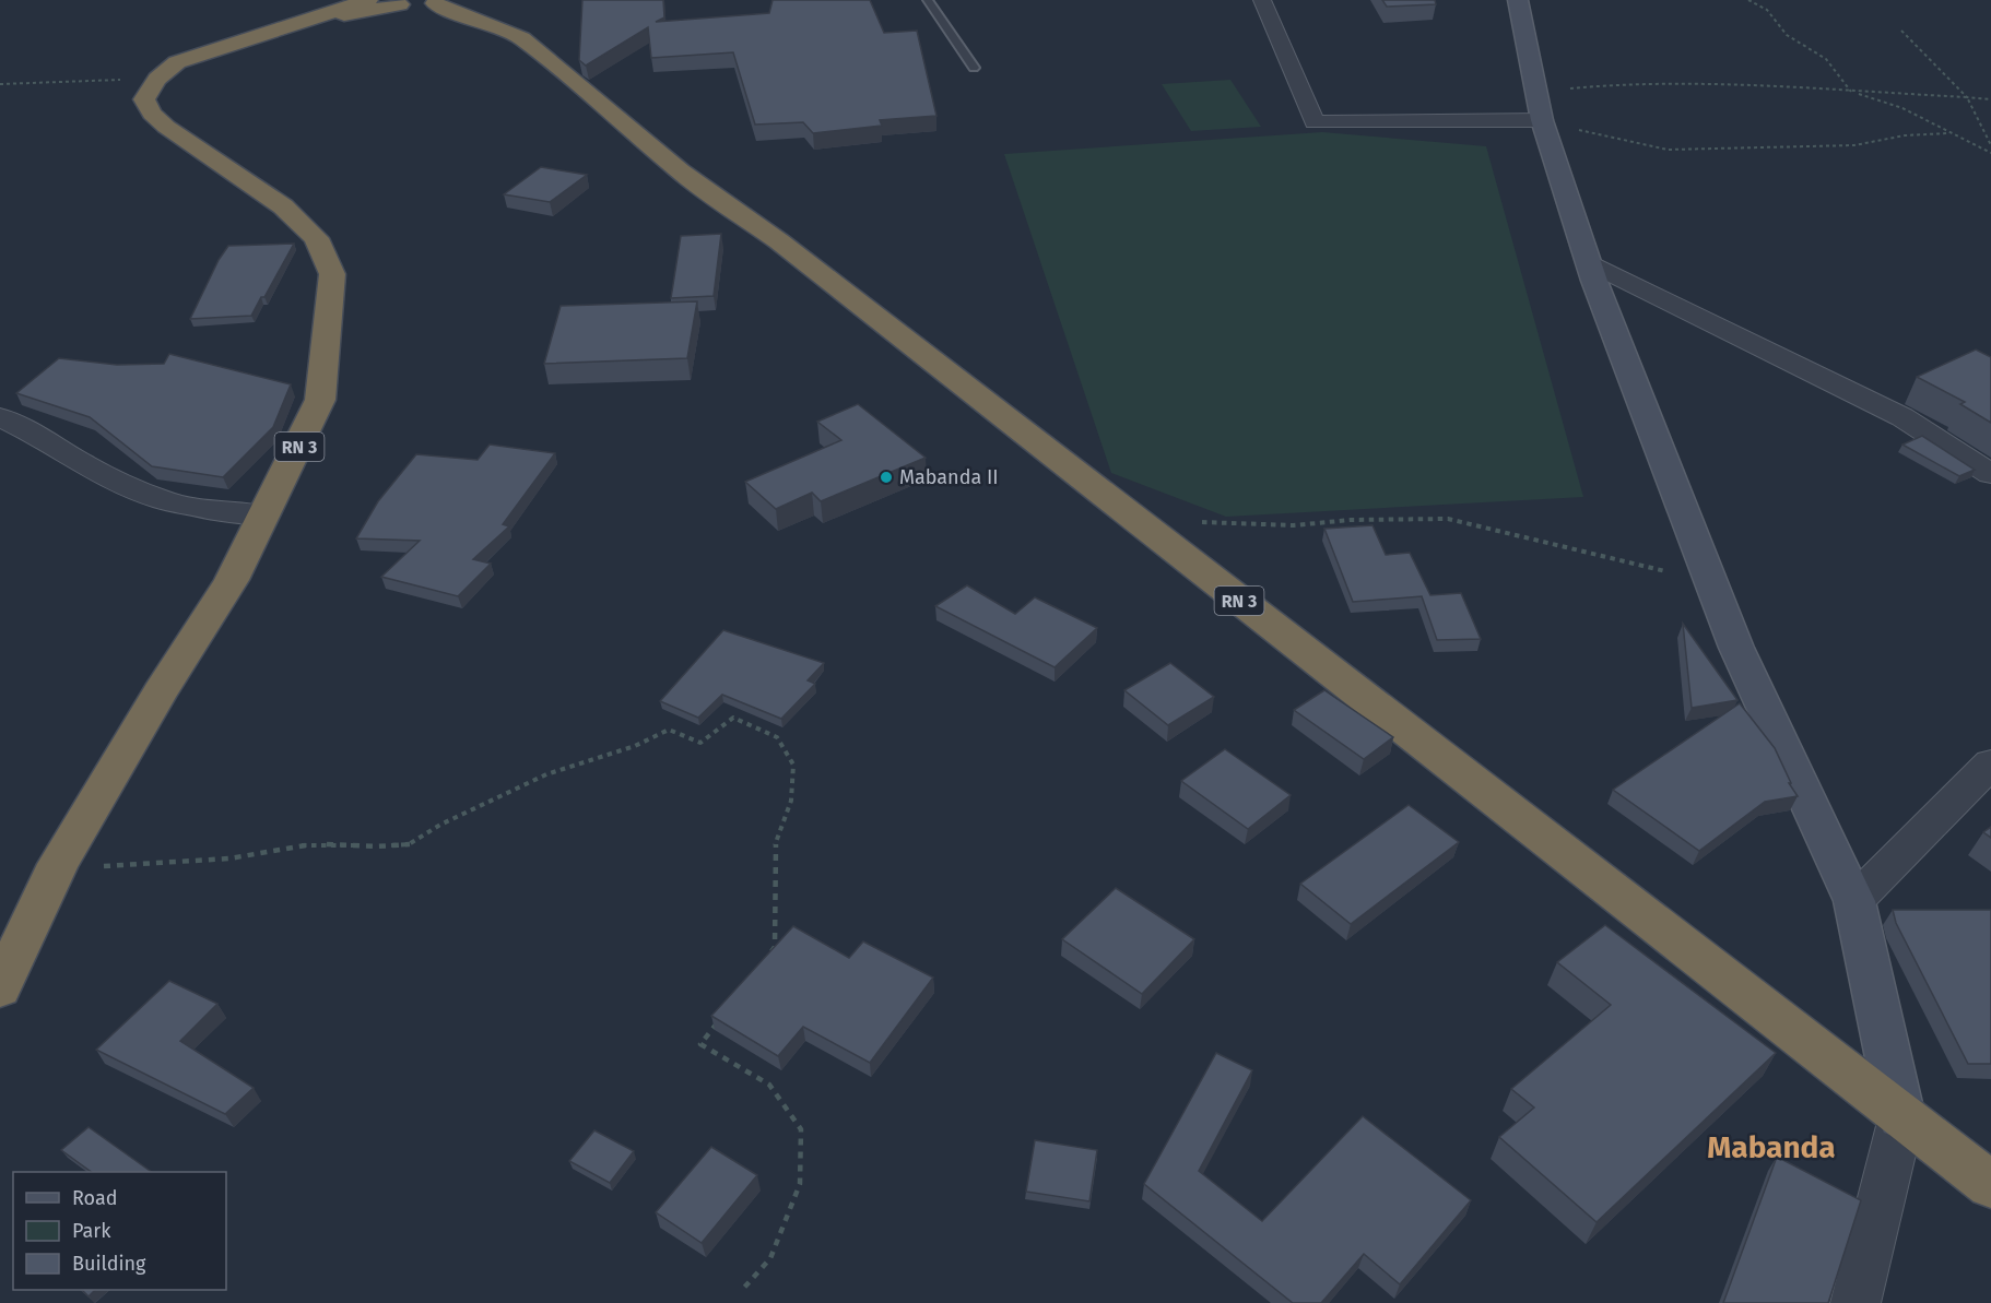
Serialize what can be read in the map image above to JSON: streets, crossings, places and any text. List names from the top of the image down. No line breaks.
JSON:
{"streets":{"highway":["RN 3"]},"districts":["Mabanda"],"places":["Mabanda II"],"legend":["Road","Park","Building"]}
